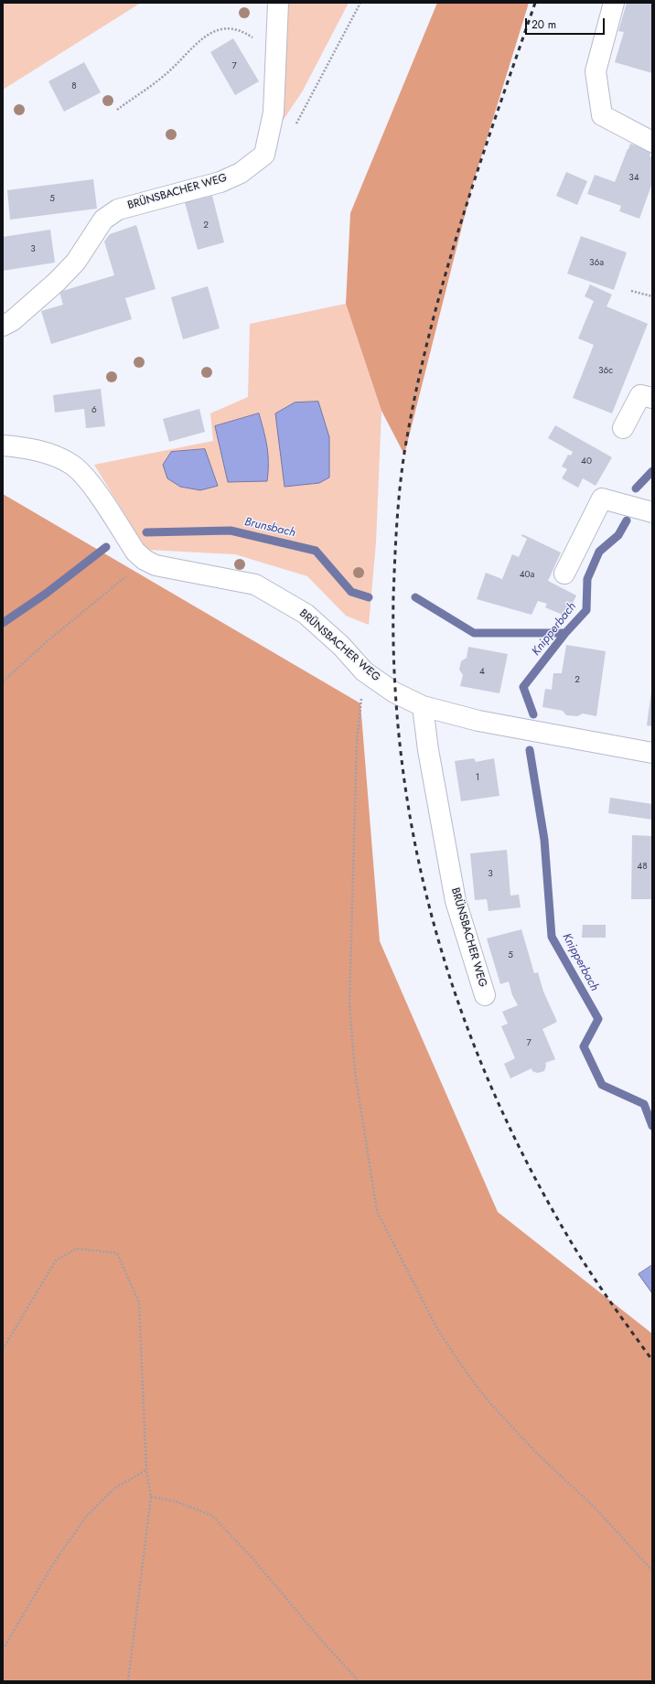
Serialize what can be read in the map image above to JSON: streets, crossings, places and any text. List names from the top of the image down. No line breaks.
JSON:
{"streets":{"street":["BRÜNSBACHER WEG"]},"water":["Brunsbach","Knipperbach"],"house_numbers":["7","8","34","5","2","3","36a","36c","6","40","40a","4","2","1","48","3","5","7"],"scale_bar":"20 m"}
